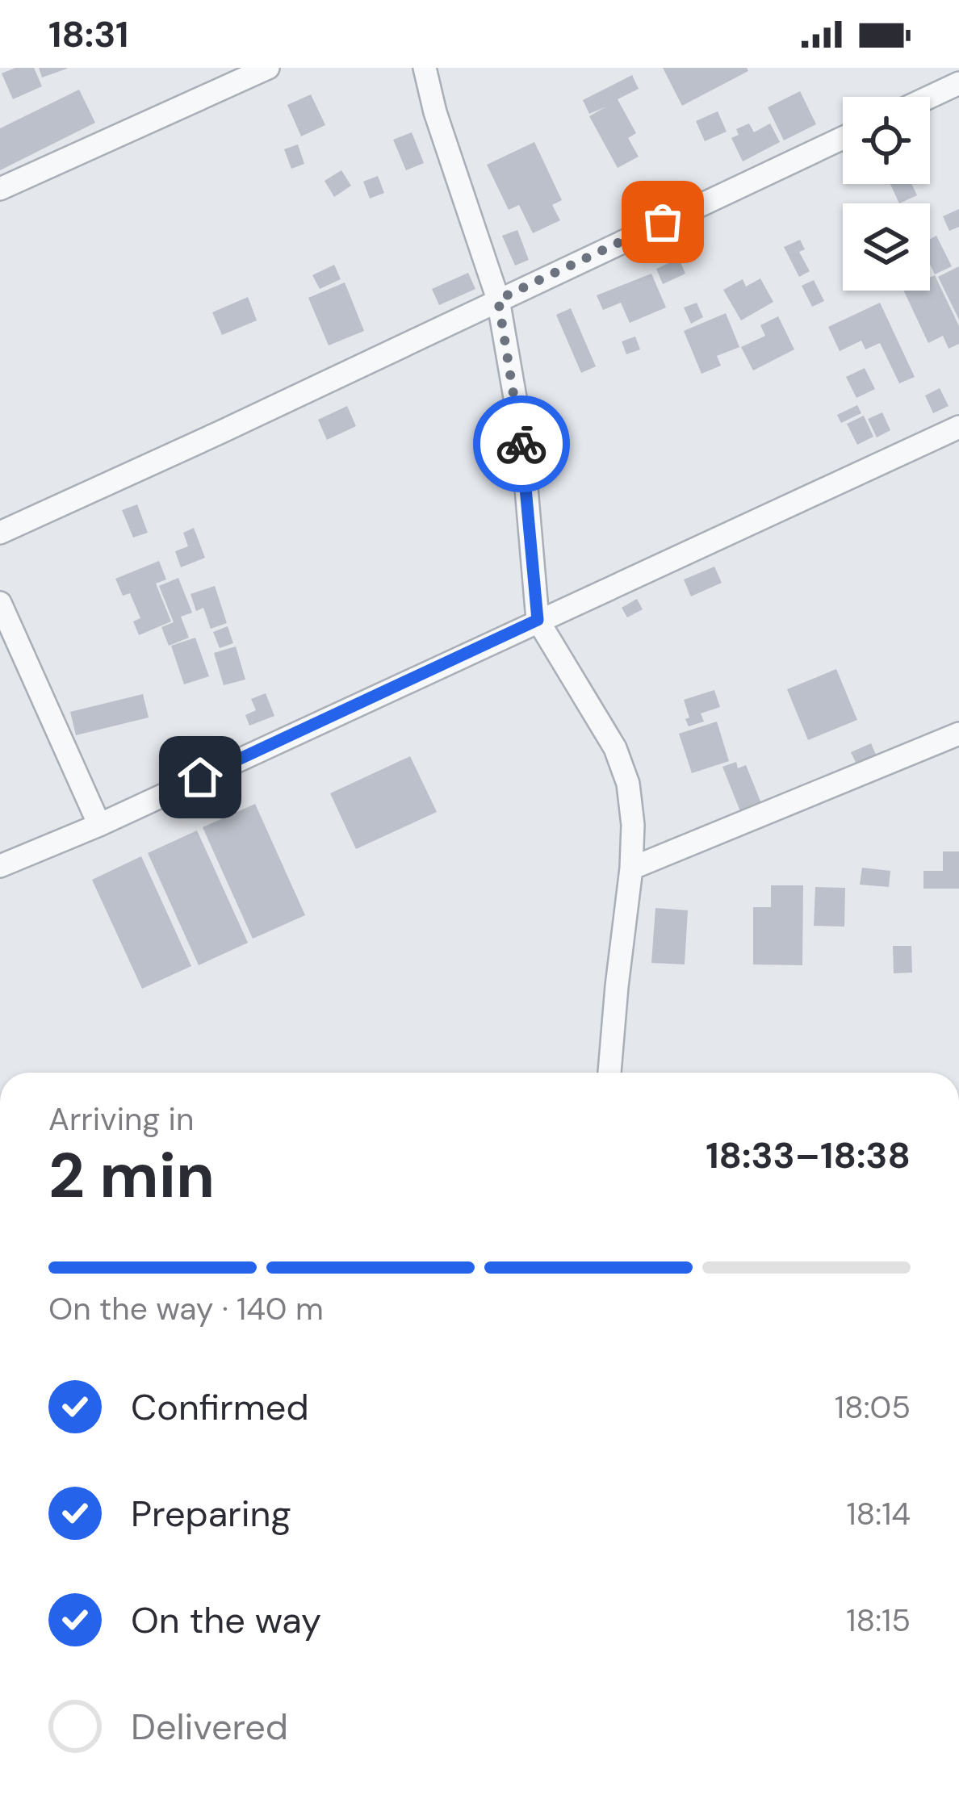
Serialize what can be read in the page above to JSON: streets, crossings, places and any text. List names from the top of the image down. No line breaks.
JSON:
{"page":{"status":"18:31","heading":["2 min","Arriving in","18:33–18:38"],"bar":"On the way · 140 m","list":[["Confirmed","18:05"],["Preparing","18:14"],["On the way","18:15"],"Delivered"]}}
